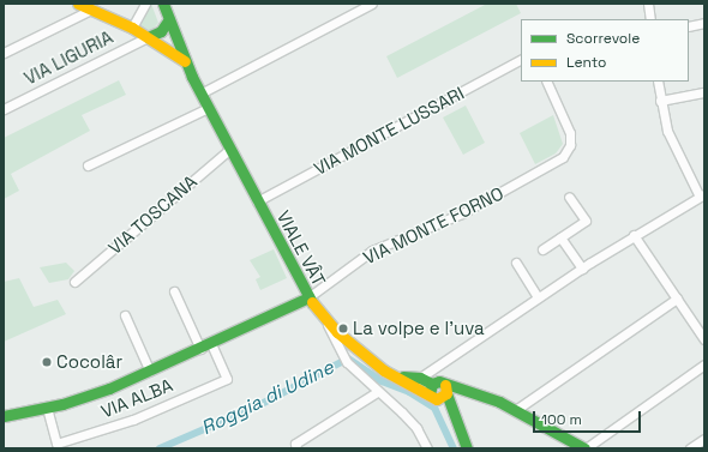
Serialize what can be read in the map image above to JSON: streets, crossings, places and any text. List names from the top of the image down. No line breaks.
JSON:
{"streets":{"main road":["VIA LIGURIA","VIALE VÂT","VIA ALBA"],"street":["VIA MONTE LUSSARI","VIA TOSCANA","VIA MONTE FORNO"]},"crossings":[["VIA LIGURIA","VIALE VÂT"],["VIA MONTE LUSSARI","VIALE VÂT"],["VIA TOSCANA","VIALE VÂT"],["VIA MONTE FORNO","VIALE VÂT"],["VIA MONTE FORNO","VIA ALBA"],["VIALE VÂT","VIA ALBA"]],"water":["Roggia di Udine"],"places":["La volpe e l'uva","Cocolâr"],"legend":["Scorrevole","Lento"],"scale_bar":"100 m"}
